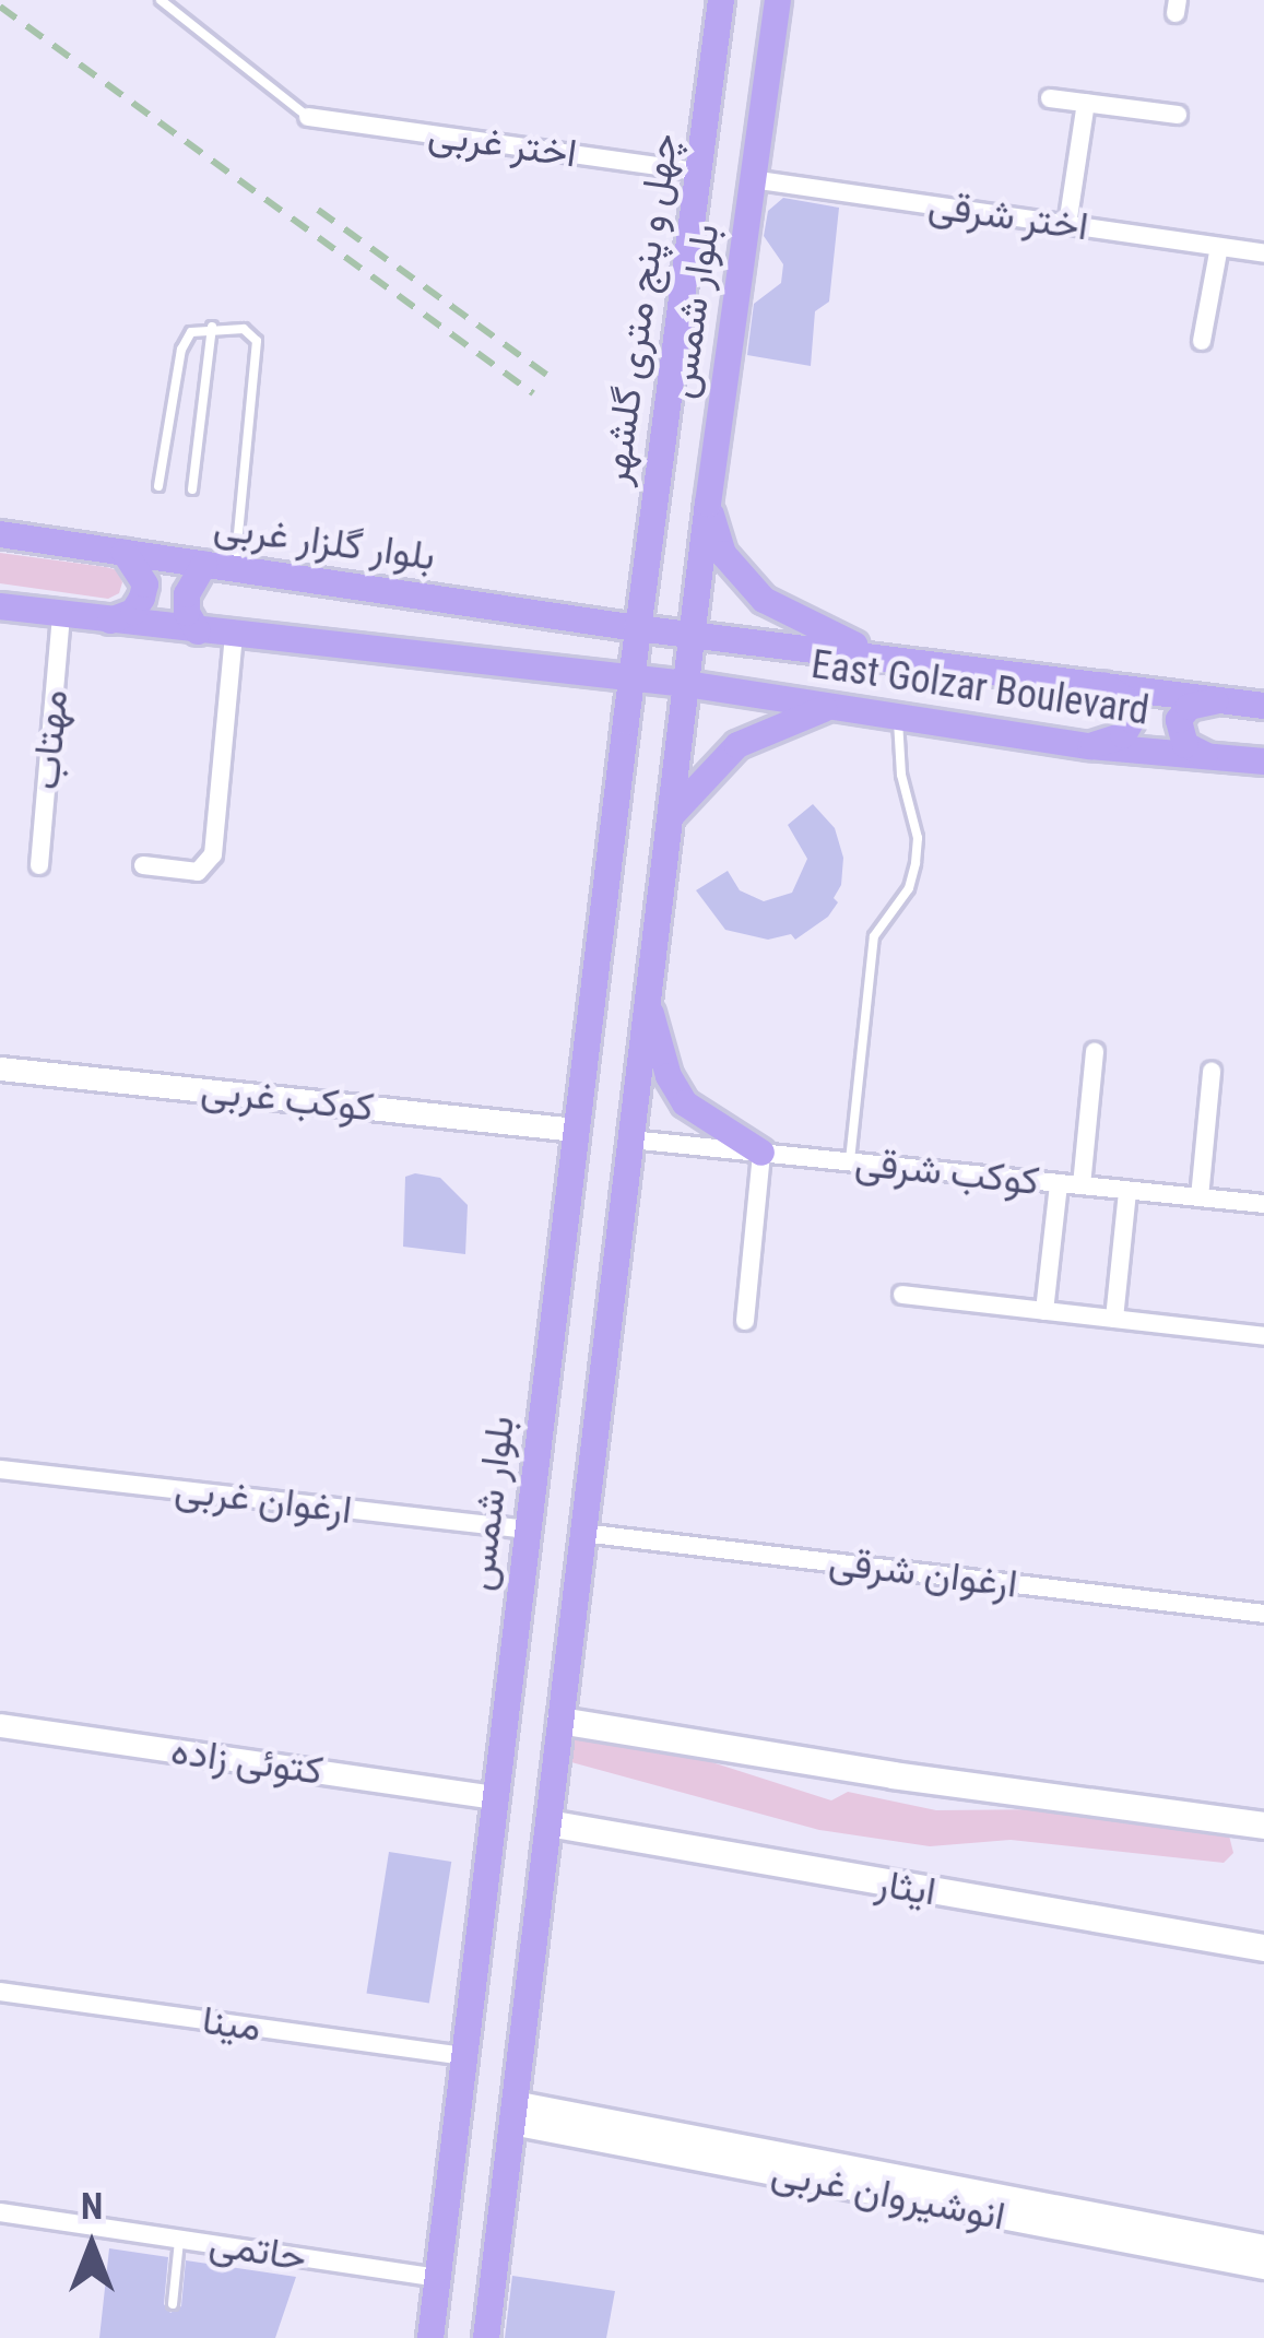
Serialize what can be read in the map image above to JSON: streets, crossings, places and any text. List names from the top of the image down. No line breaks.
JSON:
{"streets":{"main road":["چهل و پنج متری گلشهر","بلوار شمس","بلوار گلزار غربی","East Golzar Boulevard","ایثار"],"street":["اختر غربی","اختر شرقی","مهتاب","کوکب غربی","کوکب شرقی","ارغوان غربی","ارغوان شرقی","کتوئی زاده","مینا","انوشیروان غربی","حاتمی"]},"crossings":[["اختر غربی","چهل و پنج متری گلشهر"],["اختر شرقی","بلوار شمس"],["چهل و پنج متری گلشهر","بلوار شمس"],["چهل و پنج متری گلشهر","بلوار گلزار غربی"],["چهل و پنج متری گلشهر","East Golzar Boulevard"],["بلوار شمس","بلوار گلزار غربی"],["بلوار شمس","East Golzar Boulevard"],["بلوار شمس","کوکب غربی"],["بلوار شمس","ارغوان غربی"],["بلوار شمس","کتوئی زاده"],["بلوار شمس","مینا"],["بلوار شمس","حاتمی"],["بلوار گلزار غربی","East Golzar Boulevard"]],"north":"top"}
